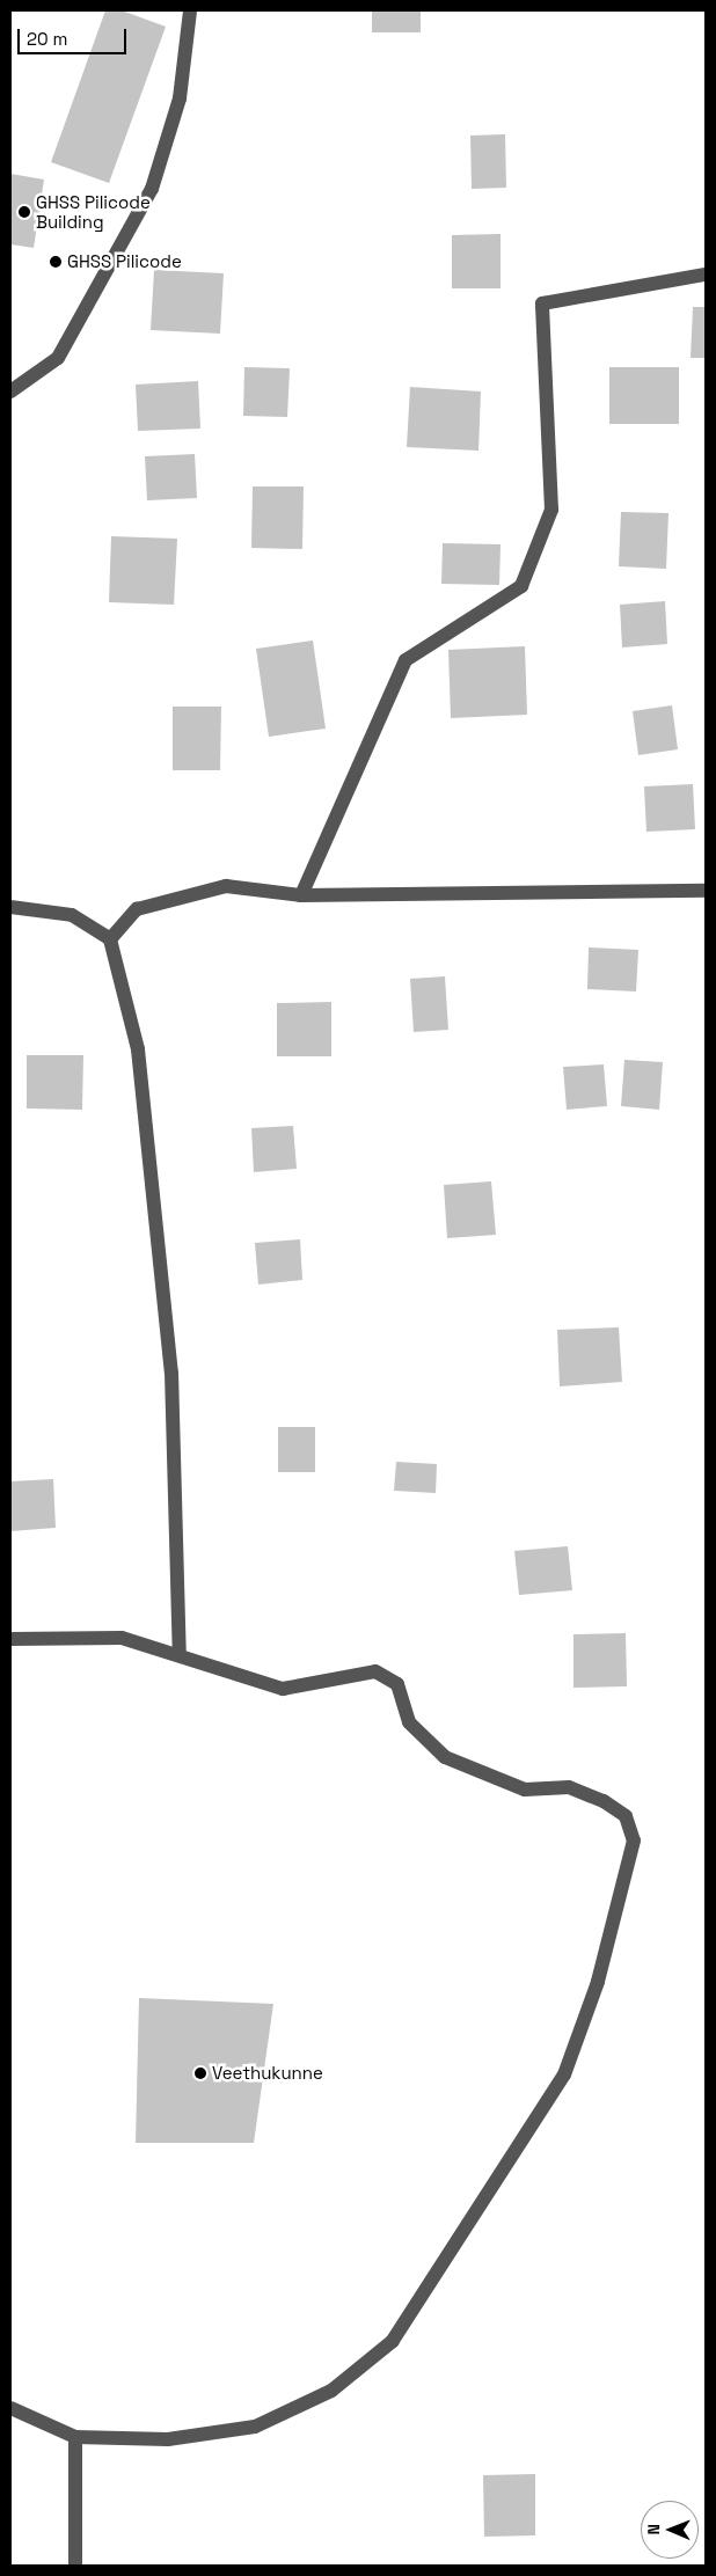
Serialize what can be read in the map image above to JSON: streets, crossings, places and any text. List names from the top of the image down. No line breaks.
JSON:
{"places":["GHSS Pilicode Building","GHSS Pilicode","Veethukunne"],"scale_bar":"20 m","north":"left"}
